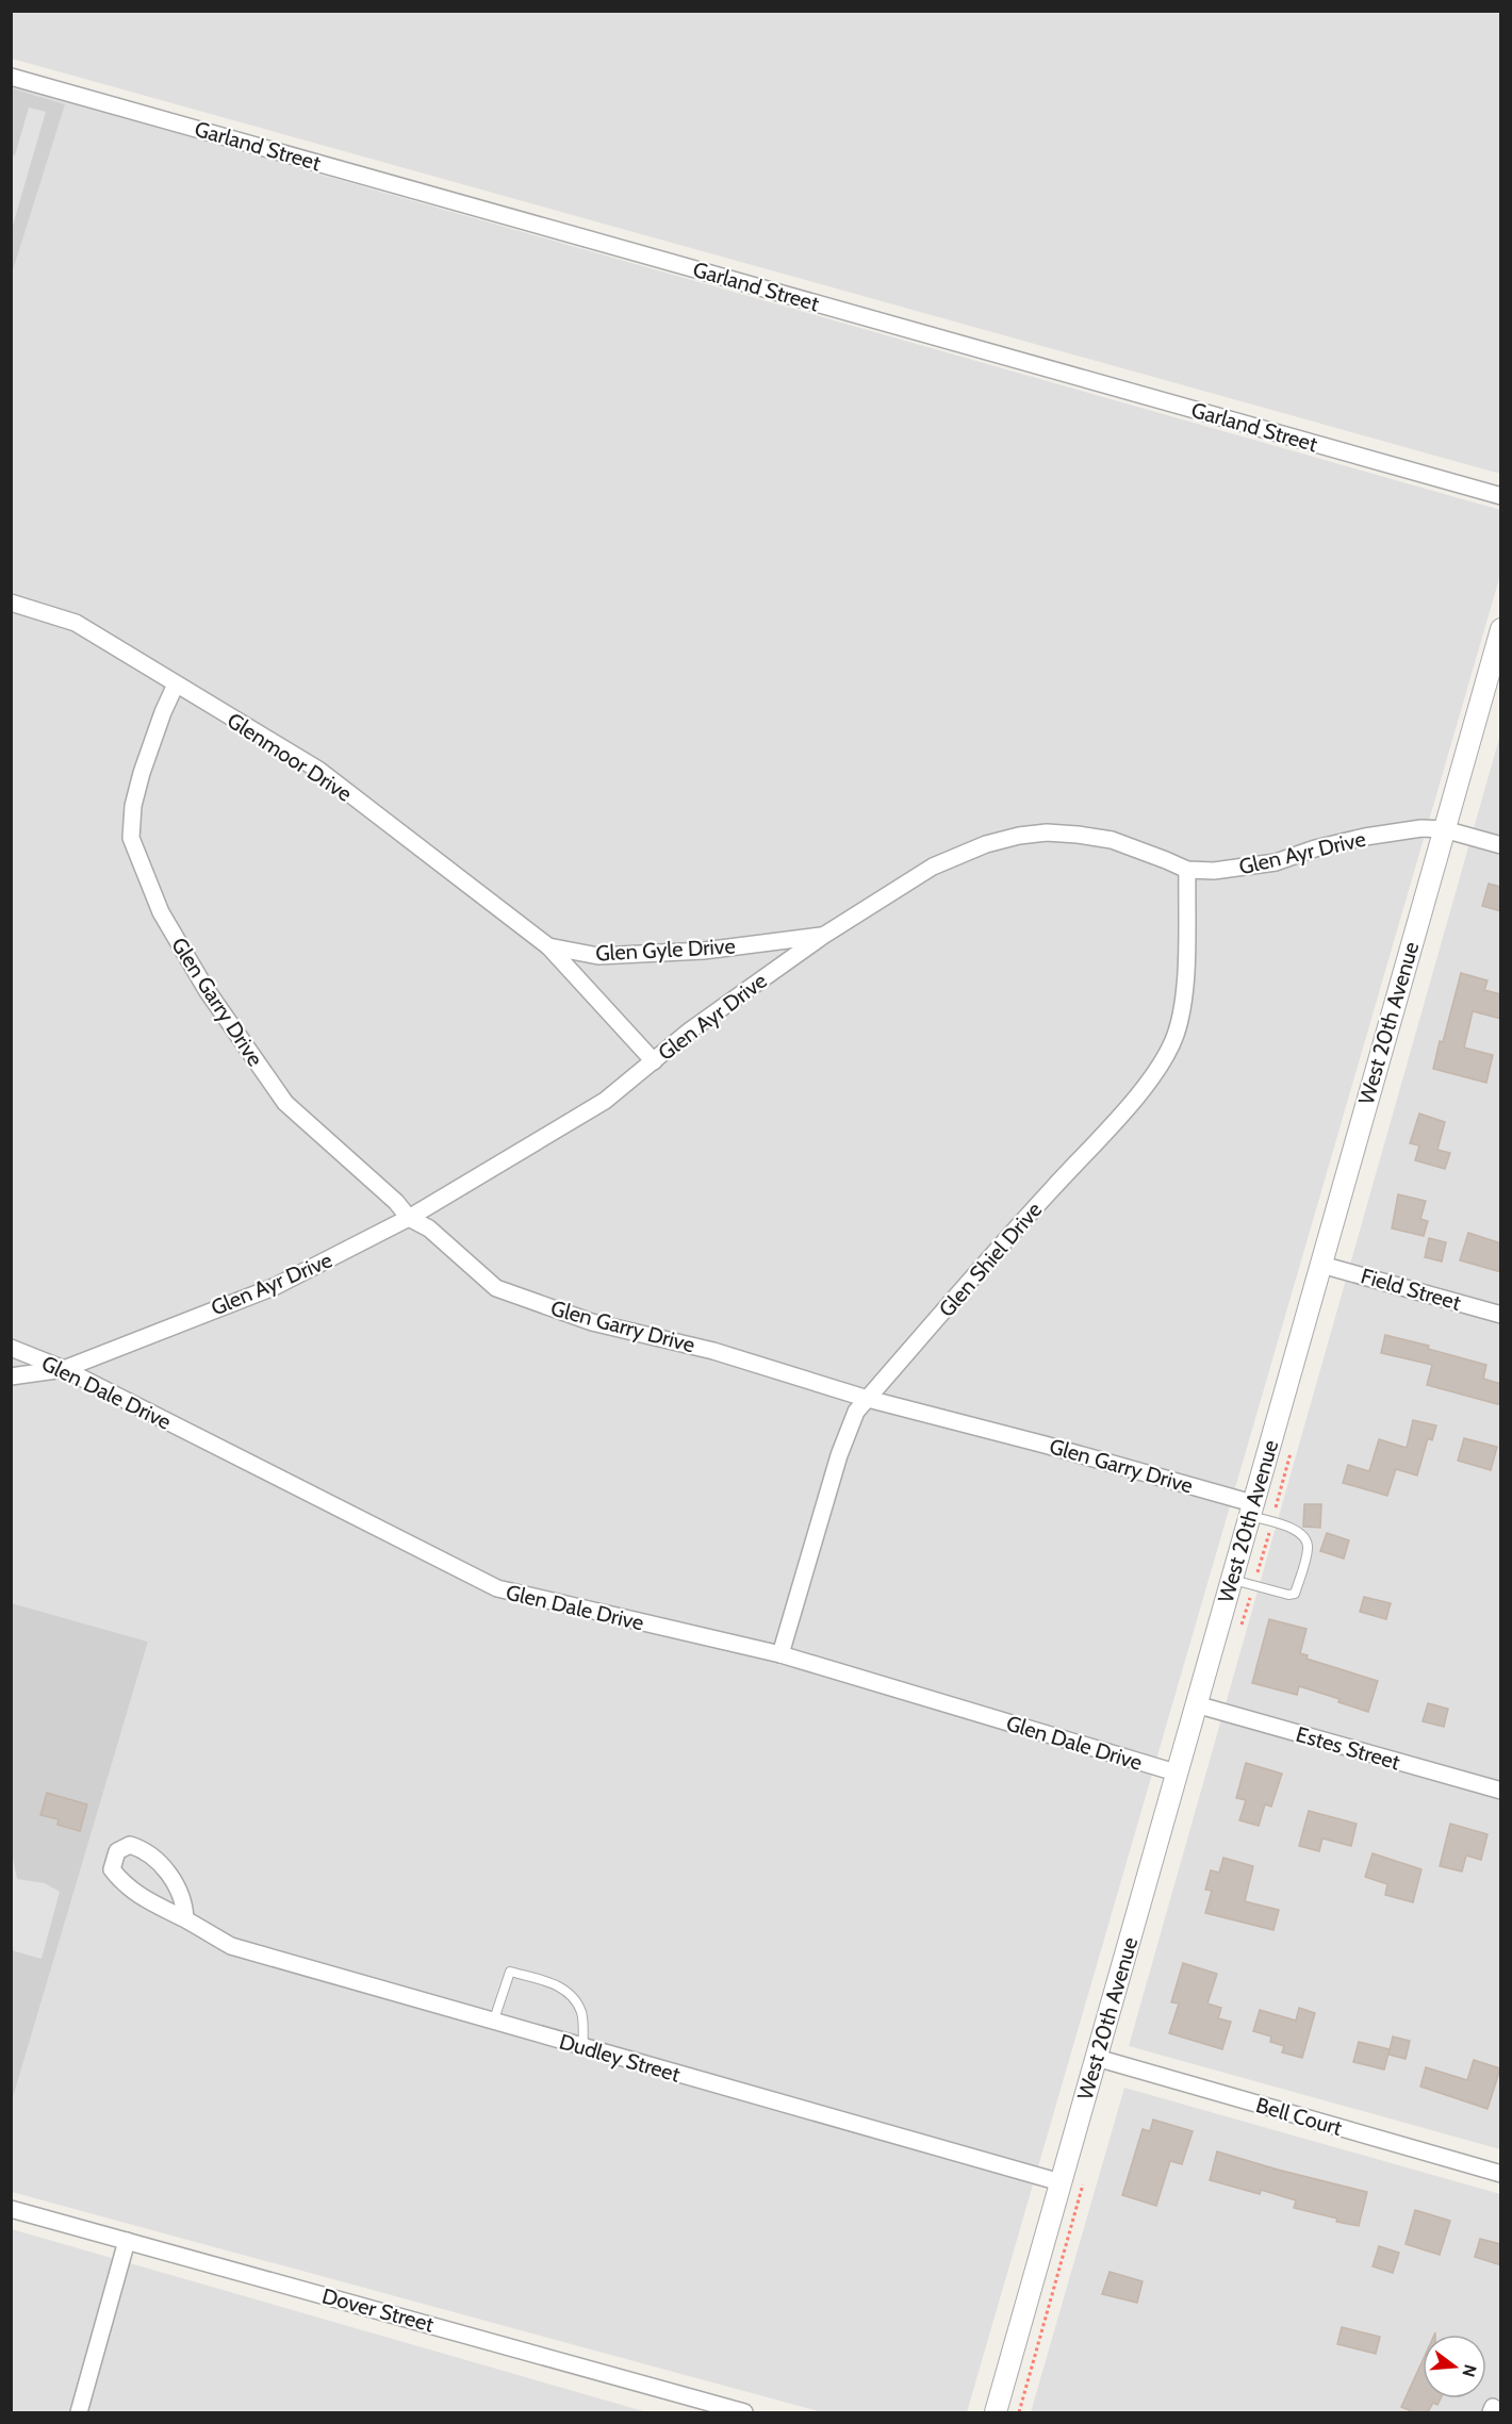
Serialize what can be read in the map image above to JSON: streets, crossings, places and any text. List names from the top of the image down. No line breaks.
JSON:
{"streets":{"street":["Garland Street","Glenmoor Drive","Glen Ayr Drive","Glen Gyle Drive","Glen Garry Drive","West 20th Avenue","Glen Shiel Drive","Field Street","Glen Dale Drive","Estes Street","Dudley Street","Bell Court","Dover Street"]},"crossings":[["Glenmoor Drive","Glen Gyle Drive"],["Glenmoor Drive","Glen Garry Drive"],["Glen Ayr Drive","Glen Gyle Drive"],["Glen Ayr Drive","Glen Garry Drive"],["Glen Ayr Drive","West 20th Avenue"],["Glen Ayr Drive","Glen Shiel Drive"],["Glen Ayr Drive","Glen Dale Drive"],["Glen Garry Drive","West 20th Avenue"],["Glen Garry Drive","Glen Shiel Drive"],["West 20th Avenue","Field Street"],["West 20th Avenue","Glen Dale Drive"],["West 20th Avenue","Estes Street"],["West 20th Avenue","Dudley Street"],["West 20th Avenue","Bell Court"],["Glen Shiel Drive","Glen Dale Drive"]],"north":"right"}
